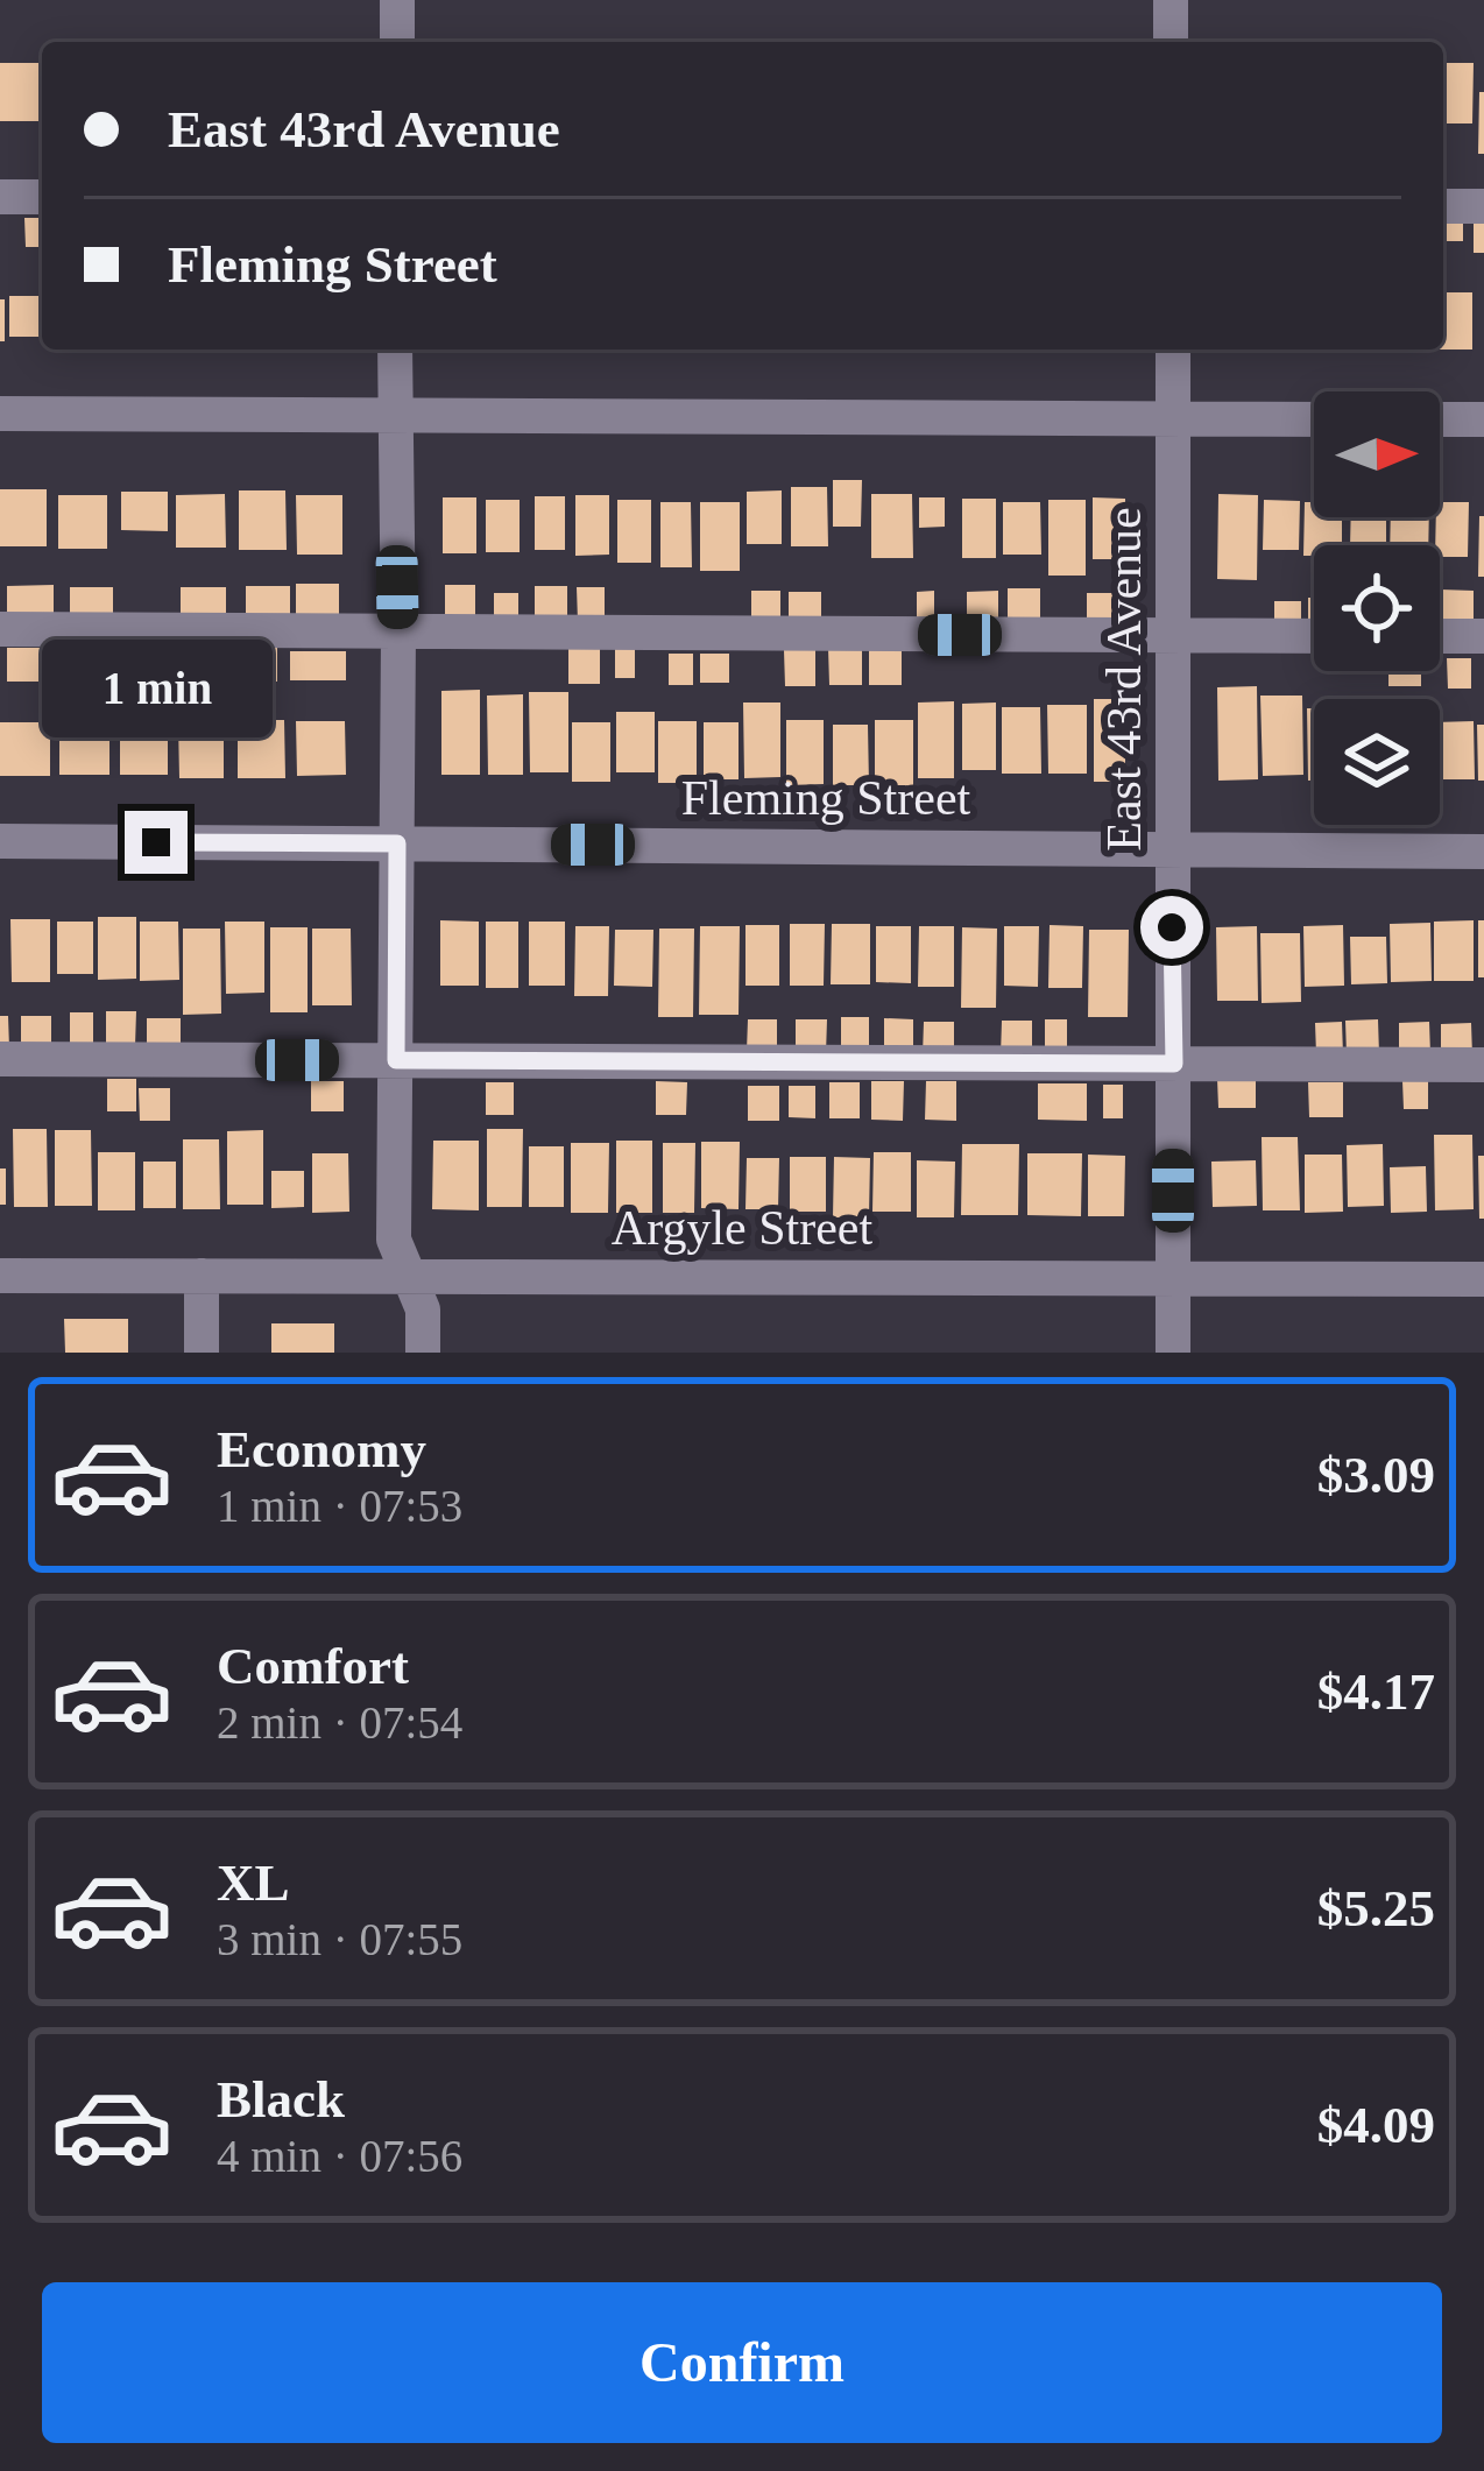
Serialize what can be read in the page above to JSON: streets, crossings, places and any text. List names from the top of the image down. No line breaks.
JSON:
{"streets":{"street":["East 43rd Avenue","Fleming Street","Argyle Street"]},"crossings":[["East 43rd Avenue","Fleming Street"],["East 43rd Avenue","Argyle Street"]],"north":"right","page":{"banner":["East 43rd Avenue","Fleming Street"],"bubble":"1 min","list":[{"name":"Economy","note":"1 min · 07:53","value":"$3.09"},{"name":"Comfort","note":"2 min · 07:54","value":"$4.17"},{"name":"XL","note":"3 min · 07:55","value":"$5.25"},{"name":"Black","note":"4 min · 07:56","value":"$4.09"}],"buttons":"Confirm"}}
